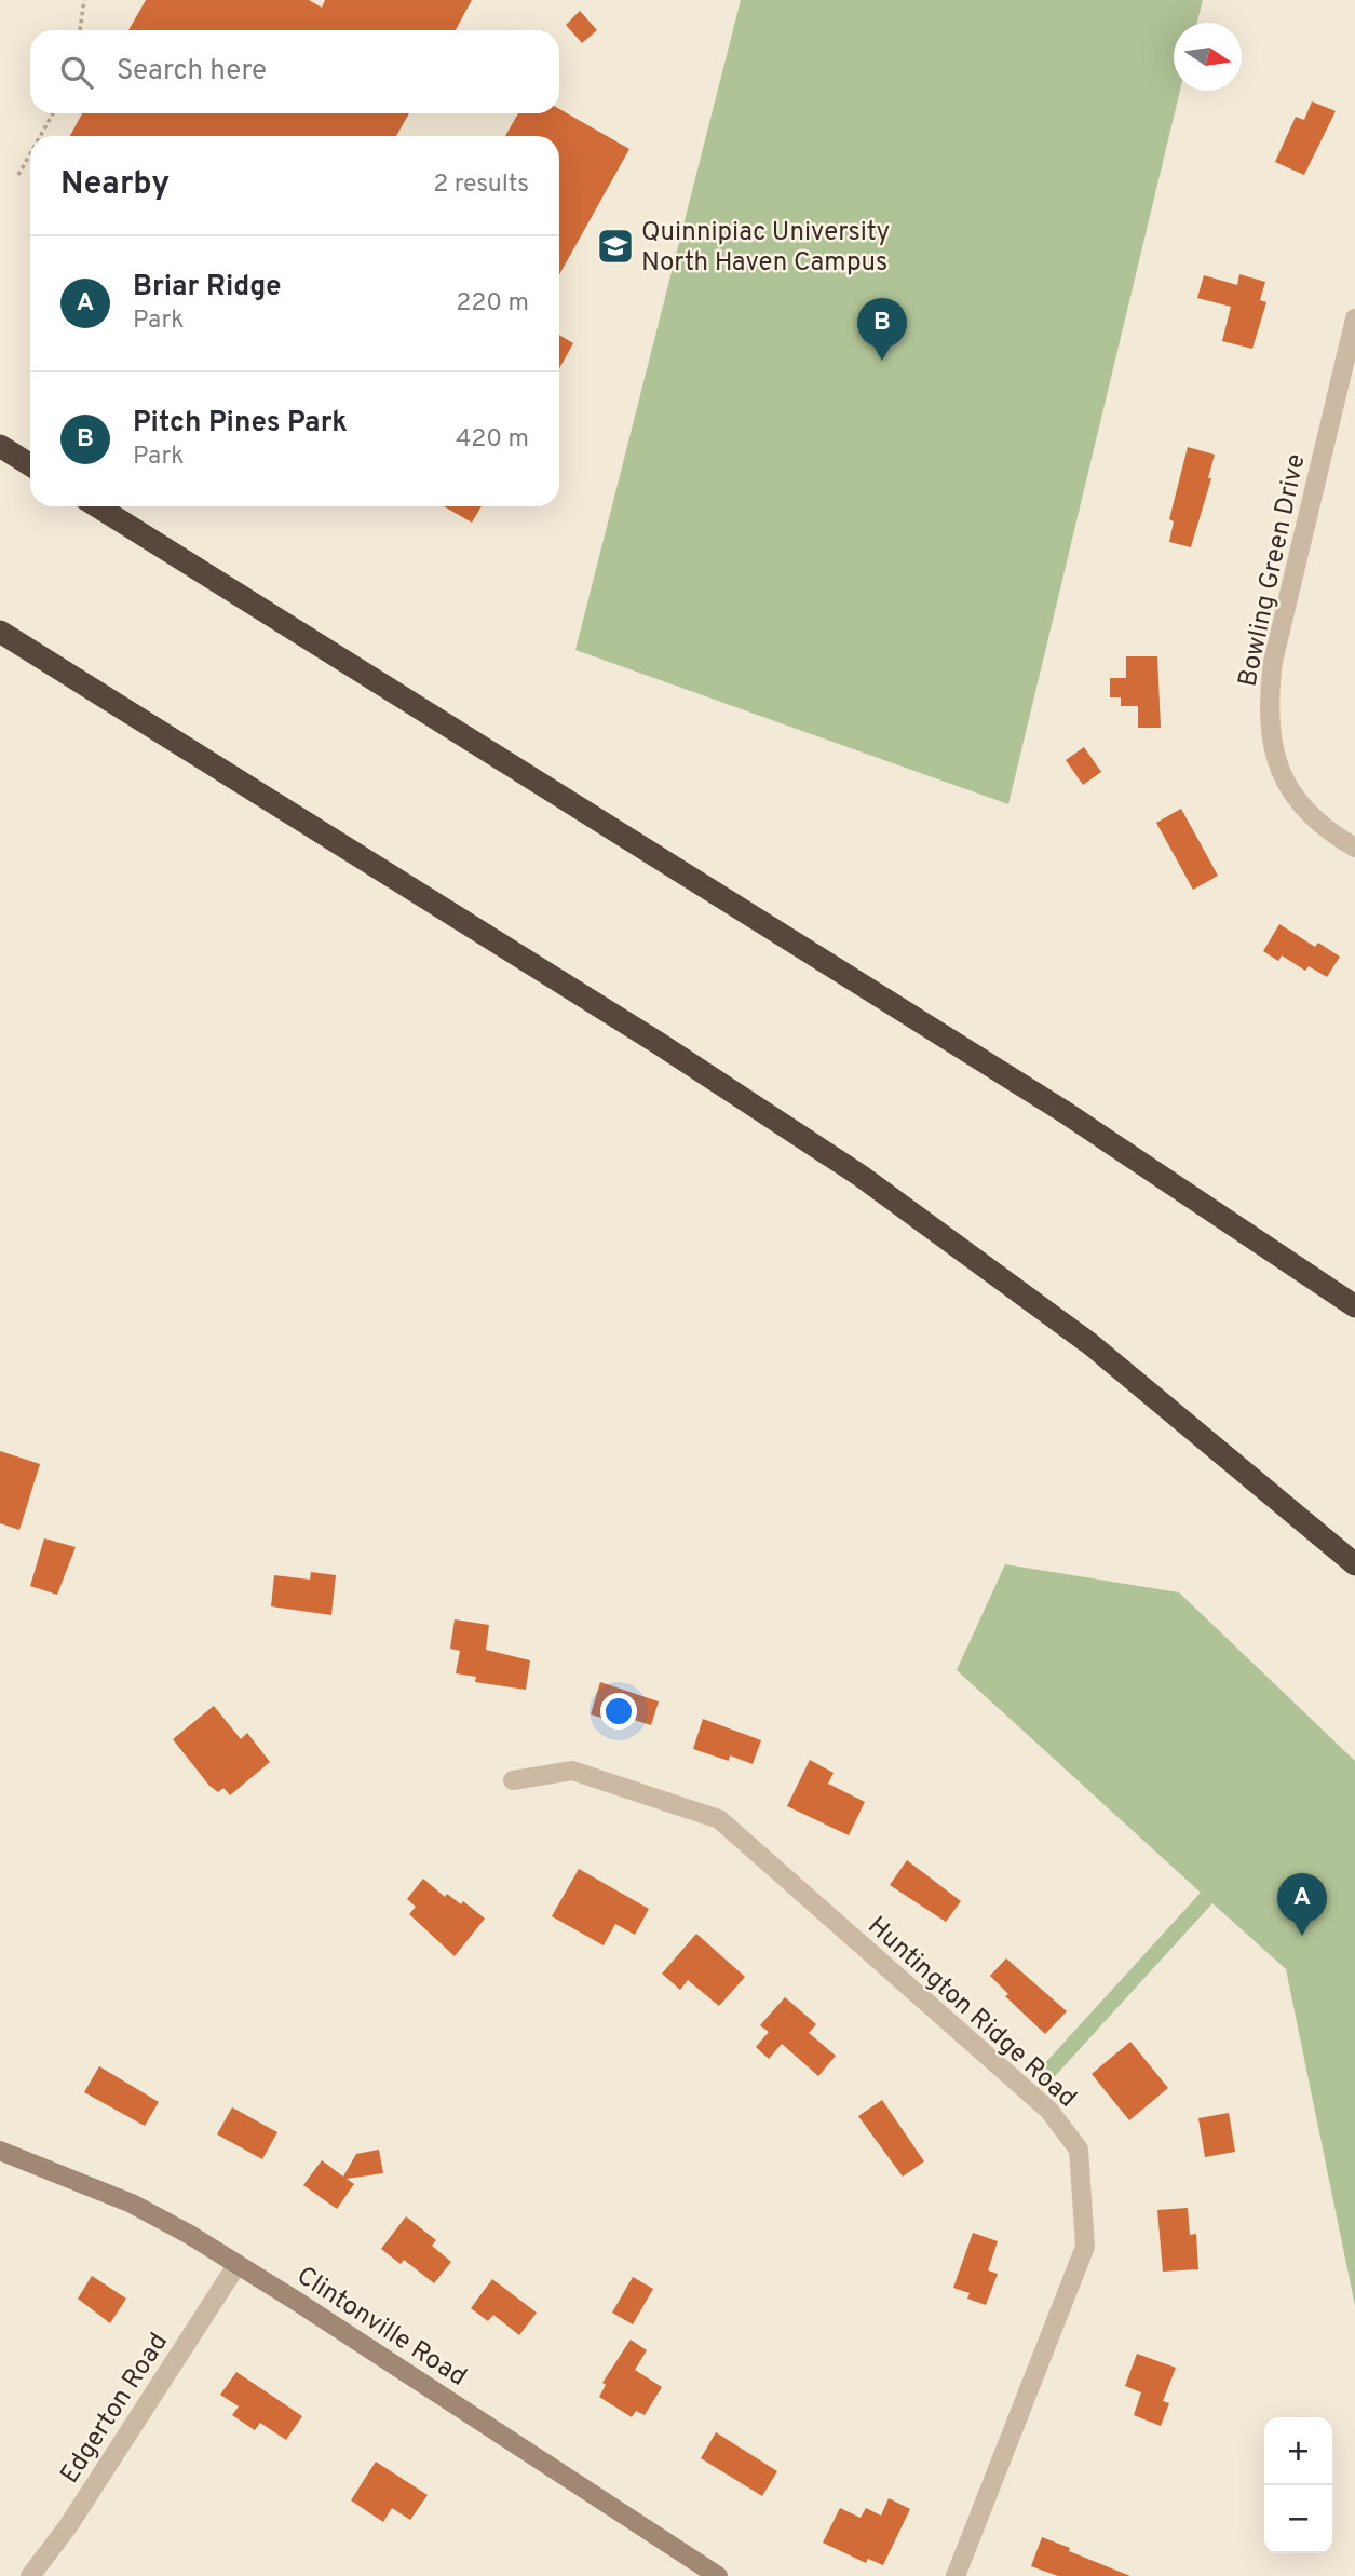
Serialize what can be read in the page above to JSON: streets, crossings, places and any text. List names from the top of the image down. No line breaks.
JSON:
{"streets":{"street":["Bowling Green Drive","Huntington Ridge Road","Clintonville Road","Edgerton Road"]},"crossings":[["Clintonville Road","Edgerton Road"]],"places":{"school or university":["Quinnipiac University North Haven Campus"]},"north":"right","page":{"search":"Search here","heading":["Nearby","2 results"],"list":[{"mark":"A","name":"Briar Ridge","note":"Park","value":"220 m"},{"mark":"B","name":"Pitch Pines Park","note":"Park","value":"420 m"}],"pins":["B","A"],"map_buttons":["+","−"]}}
